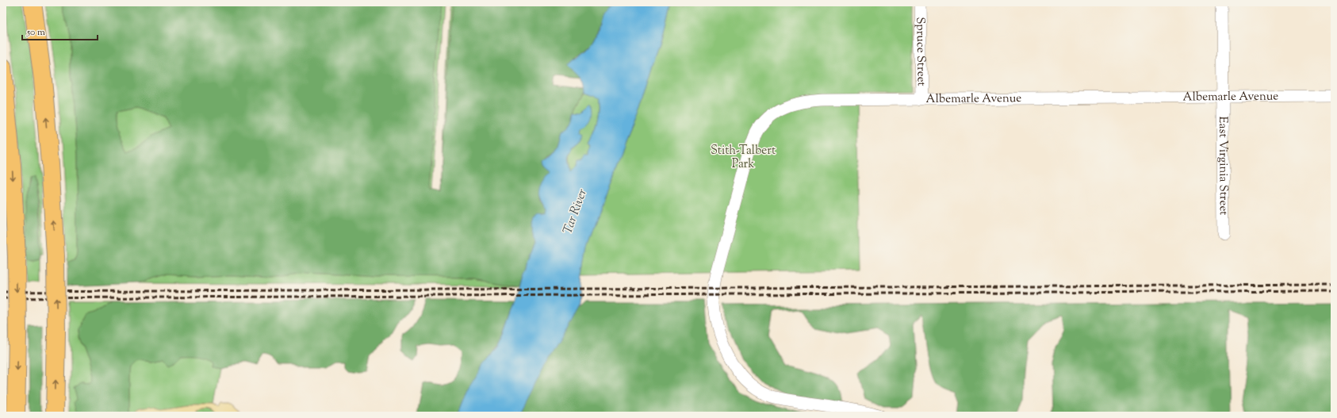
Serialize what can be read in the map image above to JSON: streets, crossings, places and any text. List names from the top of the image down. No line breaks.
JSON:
{"streets":{"street":["Spruce Street","Albemarle Avenue","East Virginia Street"]},"crossings":[["Spruce Street","Albemarle Avenue"],["Albemarle Avenue","East Virginia Street"]],"water":["Tar River"],"parks":["Stith-Talbert Park"],"scale_bar":"50 m"}
